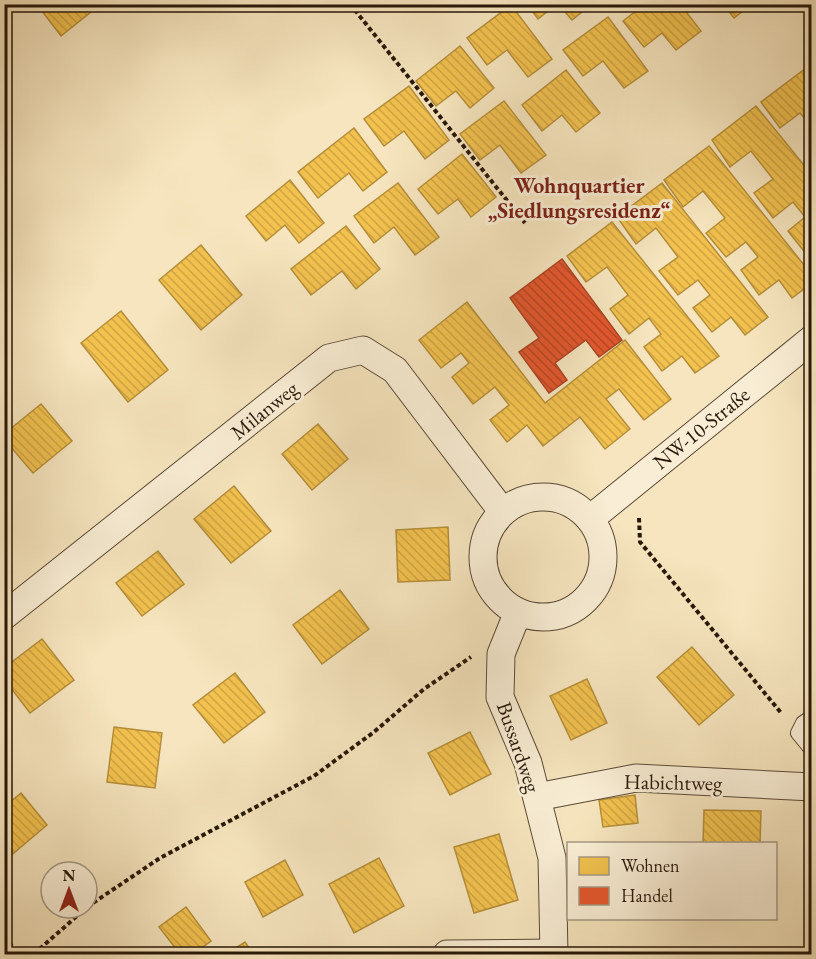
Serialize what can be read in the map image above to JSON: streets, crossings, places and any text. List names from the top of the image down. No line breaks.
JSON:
{"streets":{"street":["Milanweg","NW-10-Straße","Bussardweg","Habichtweg"]},"crossings":[["Milanweg","NW-10-Straße"],["Milanweg","Bussardweg"],["NW-10-Straße","Bussardweg"],["Bussardweg","Habichtweg"]],"districts":["Wohnquartier „Siedlungsresidenz“"],"legend":["Wohnen","Handel"],"north":"top"}
